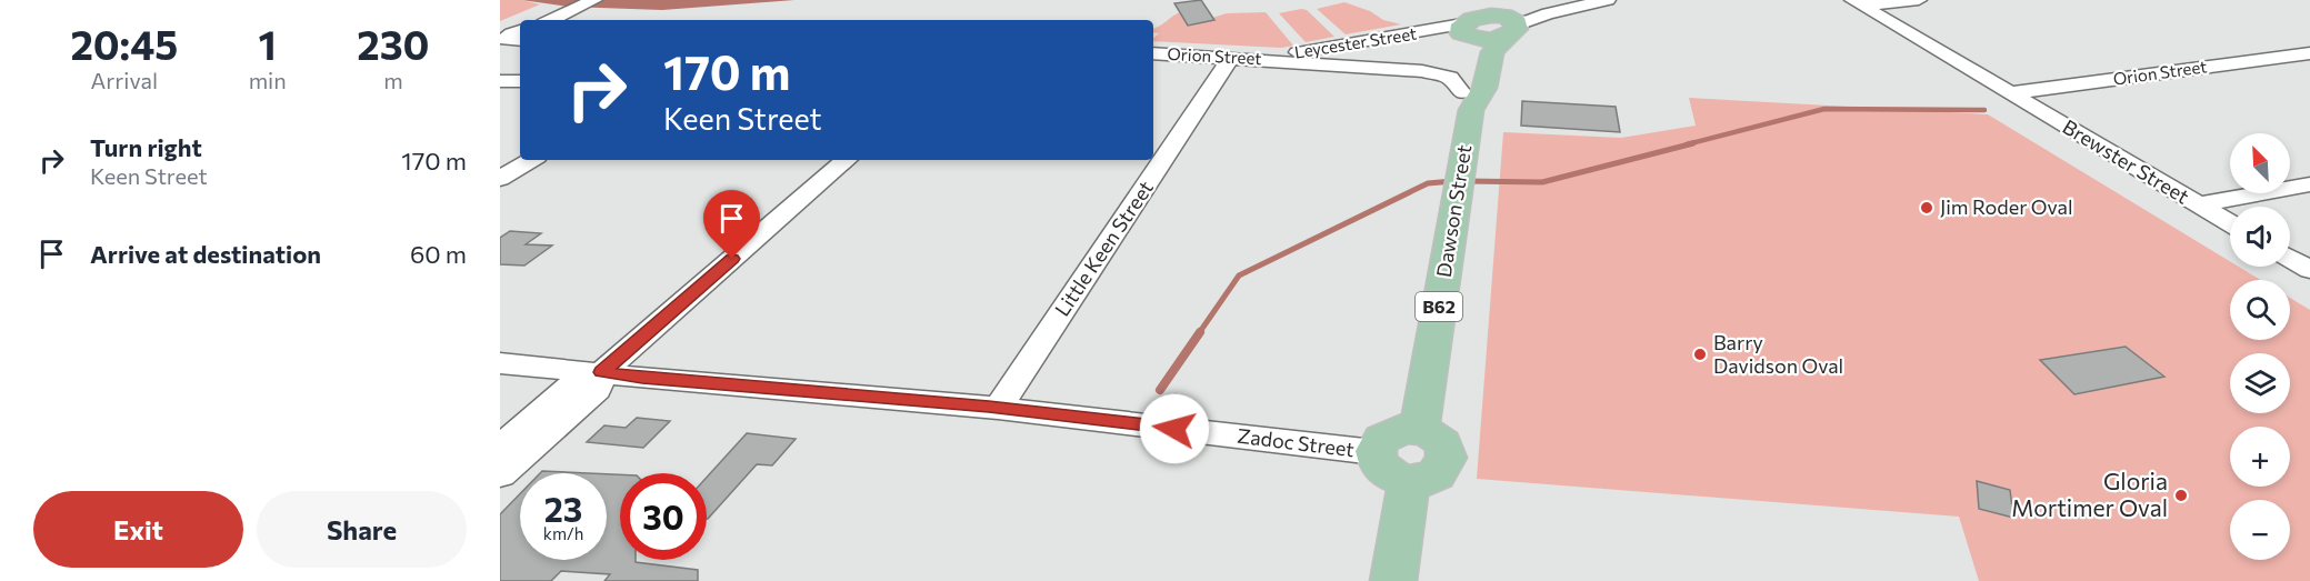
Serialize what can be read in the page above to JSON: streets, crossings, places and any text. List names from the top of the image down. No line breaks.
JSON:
{"streets":{"main road":["Dawson Street","B62"],"street":["Leycester Street","Orion Street","Brewster Street","Little Keen Street","Zadoc Street"]},"crossings":[["Leycester Street","Orion Street"],["Leycester Street","Dawson Street"],["Leycester Street","Little Keen Street"],["Orion Street","Brewster Street"],["Orion Street","Dawson Street"],["Orion Street","Little Keen Street"],["Dawson Street","Zadoc Street"],["Little Keen Street","Zadoc Street"]],"places":["Jim Roder Oval","Barry Davidson Oval","Gloria Mortimer Oval"],"north":"top left","page":{"eta":["20:45","Arrival","1","min","230","m"],"turn":["170 m","Keen Street"],"list":[{"name":"Turn right","note":"Keen Street","value":"170 m"},{"name":"Arrive at destination","value":"60 m"}],"map_buttons":["+","−"],"speed":"23 km/h","limit":"30","buttons":["Exit","Share"]}}
